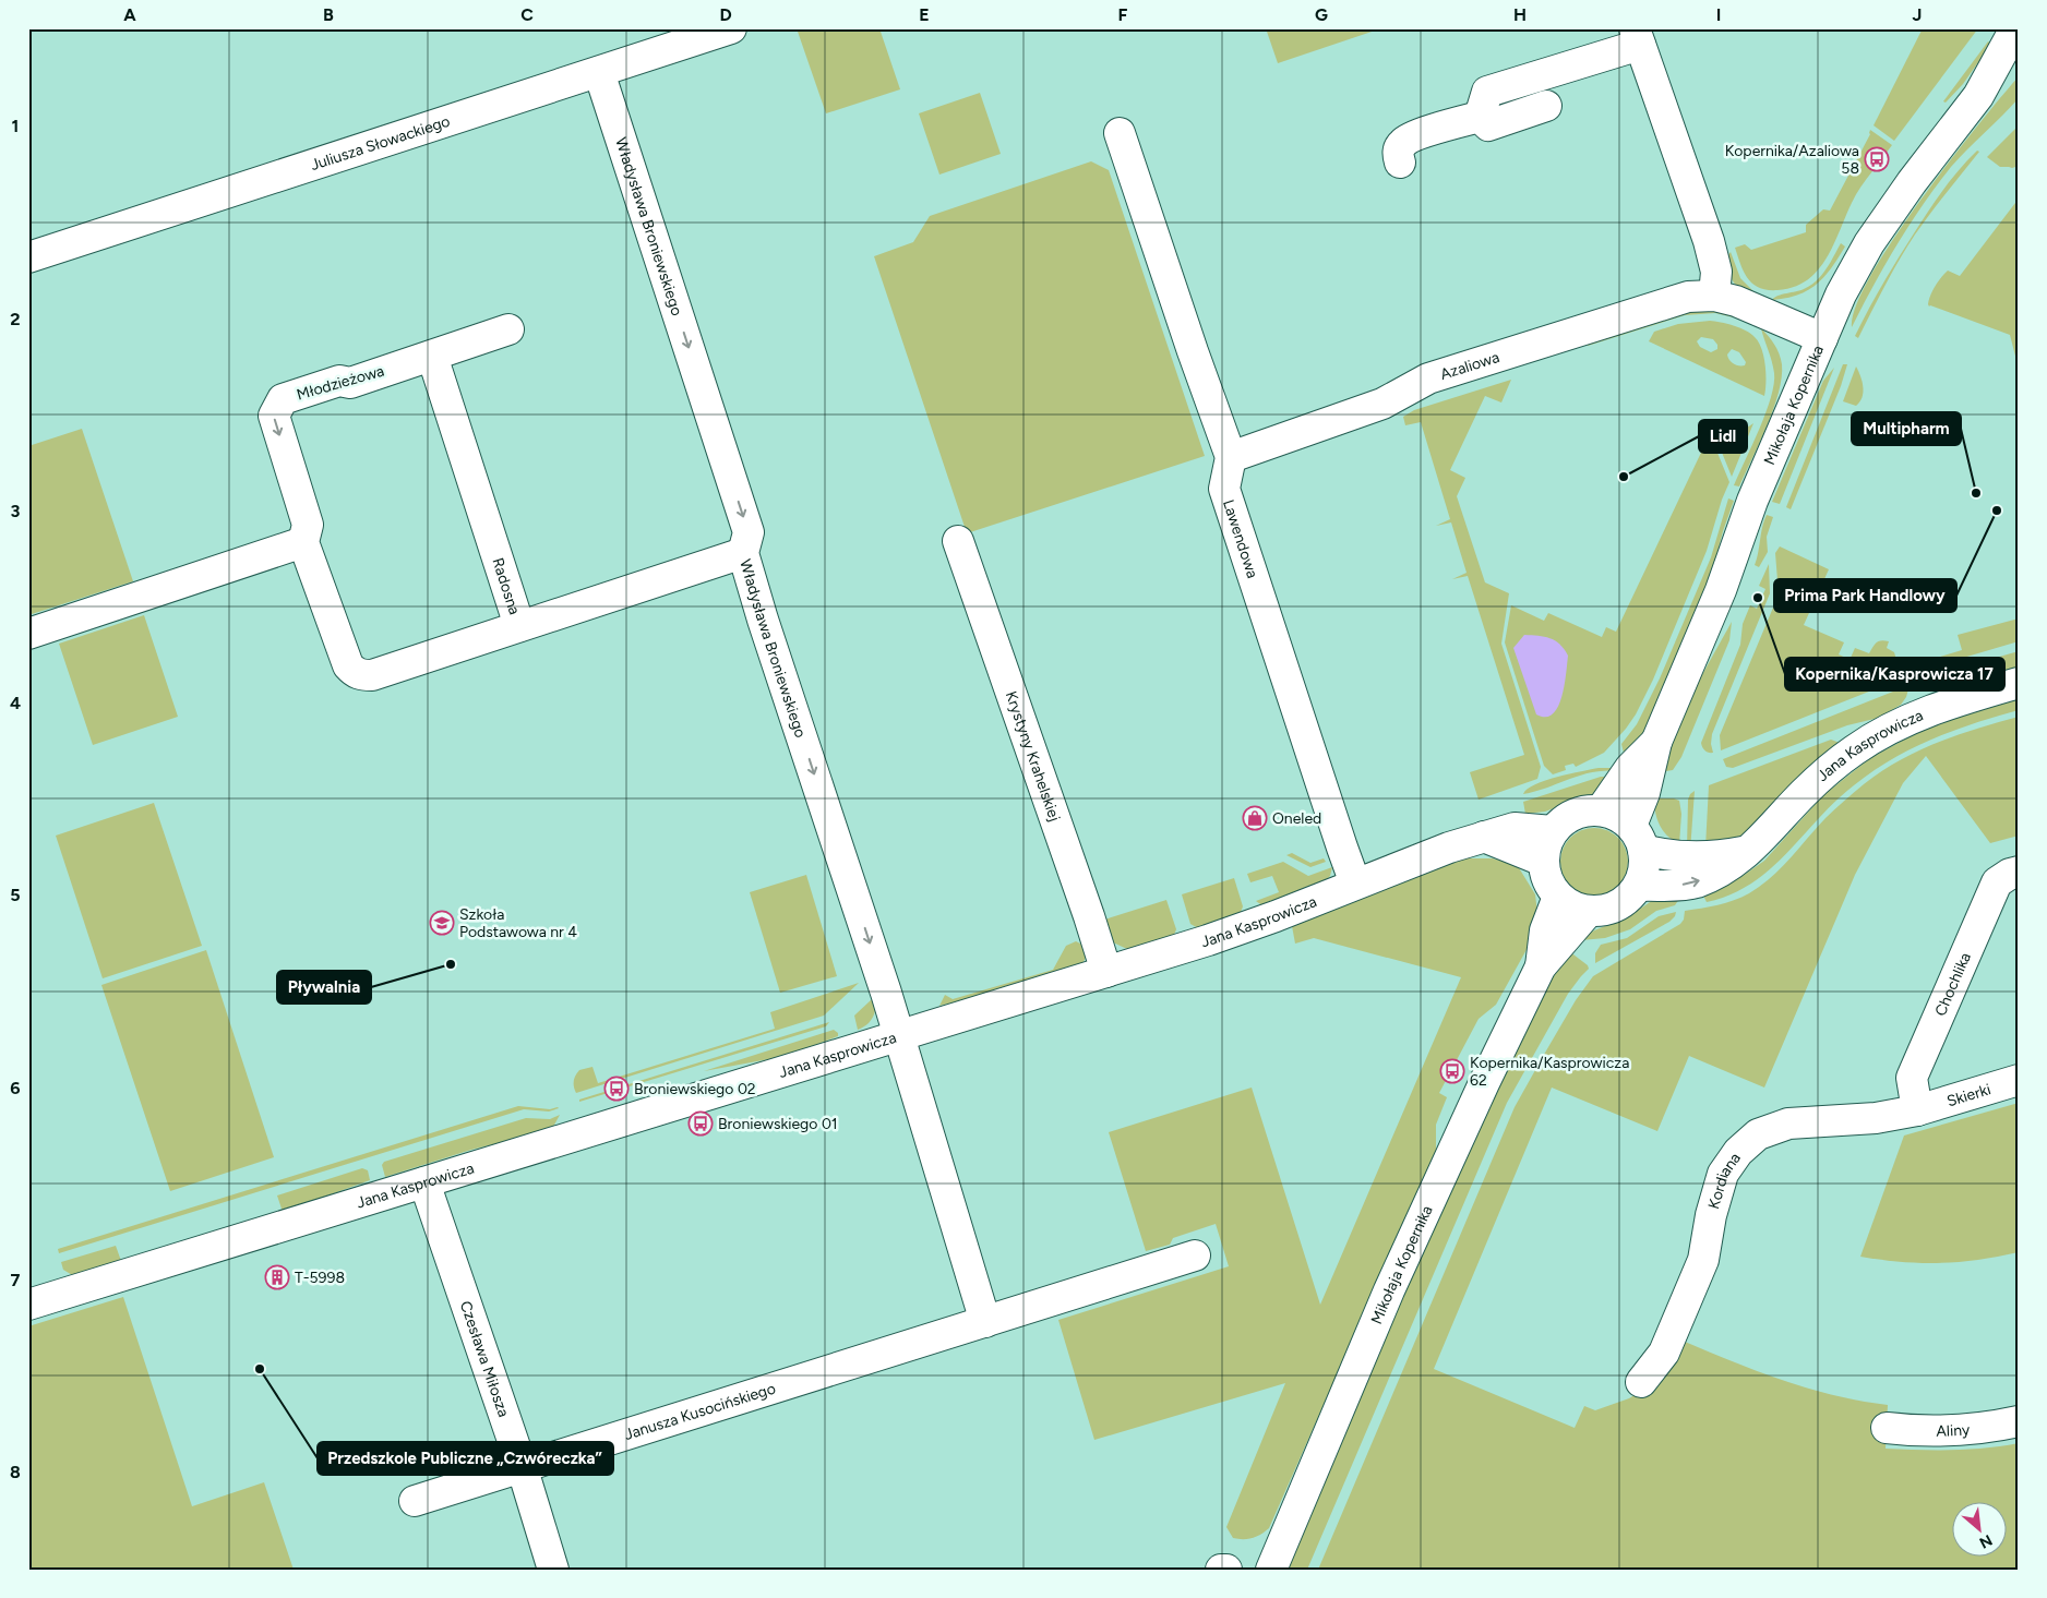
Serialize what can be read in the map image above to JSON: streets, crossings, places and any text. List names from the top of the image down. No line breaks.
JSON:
{"streets":{"street":["Juliusza Słowackiego","Władysława Broniewskiego","Azaliowa","Młodzieżowa","Mikołaja Kopernika","Lawendowa","Radosna","Jana Kasprowicza","Krystyny Krahelskiej","Chochlika","Skierki","Kordiana","Czesława Miłosza","Janusza Kusocińskiego","Aliny"]},"crossings":[["Juliusza Słowackiego","Władysława Broniewskiego"],["Władysława Broniewskiego","Radosna"],["Władysława Broniewskiego","Jana Kasprowicza"],["Azaliowa","Mikołaja Kopernika"],["Azaliowa","Lawendowa"],["Młodzieżowa","Radosna"],["Mikołaja Kopernika","Jana Kasprowicza"],["Lawendowa","Jana Kasprowicza"],["Jana Kasprowicza","Krystyny Krahelskiej"],["Jana Kasprowicza","Czesława Miłosza"],["Chochlika","Skierki"],["Chochlika","Kordiana"],["Skierki","Kordiana"],["Czesława Miłosza","Janusza Kusocińskiego"]],"one_way":["Władysława Broniewskiego"],"places":{"bus stop":["Kopernika/Azaliowa 58","Kopernika/Kasprowicza 62","Broniewskiego 02","Broniewskiego 01"],"other":["Lidl","Multipharm","Prima Park Handlowy","Kopernika/Kasprowicza 17","Pływalnia","Przedszkole Publiczne „Czwóreczka”"],"shop":["Oneled"],"school or university":["Szkoła Podstawowa nr 4"],"building":["T-5998"]},"north":"bottom right","grid":{"columns":["A","B","C","D","E","F","G","H","I","J"],"rows":["1","2","3","4","5","6","7","8"]}}
